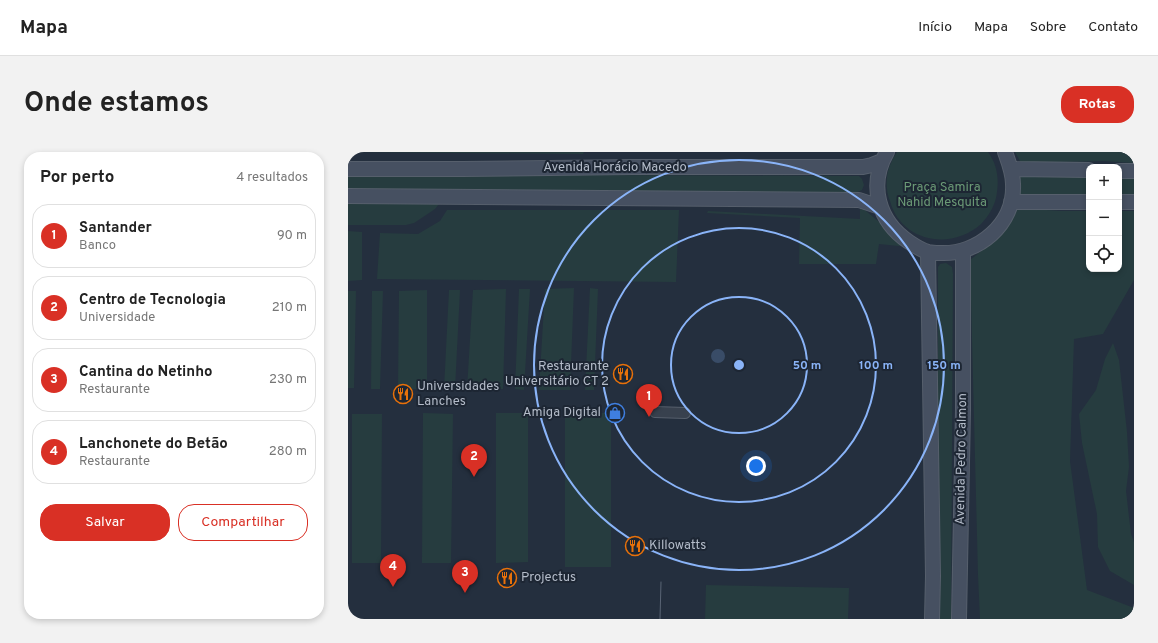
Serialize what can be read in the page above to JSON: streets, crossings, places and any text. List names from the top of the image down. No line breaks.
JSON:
{"streets":{"street":["Avenida Horácio Macedo","Avenida Pedro Calmon"]},"parks":["Praça Samira Nahid Mesquita"],"places":{"restaurant":["Restaurante Universitário CT 2","Universidades Lanches","Killowatts","Projectus"],"shop":["Amiga Digital"]},"page":{"header":"Mapa","nav":["Início","Mapa","Sobre","Contato"],"title":"Onde estamos","buttons":["Rotas",["Salvar","Compartilhar"]],"heading":["Por perto","4 resultados"],"map_buttons":["+","−"],"list":[{"mark":"1","name":"Santander","note":"Banco","value":"90 m"},{"mark":"2","name":"Centro de Tecnologia","note":"Universidade","value":"210 m"},{"mark":"3","name":"Cantina do Netinho","note":"Restaurante","value":"230 m"},{"mark":"4","name":"Lanchonete do Betão","note":"Restaurante","value":"280 m"}],"pins":["1","2","4","3"]},"rings":["50 m","100 m","150 m"]}
